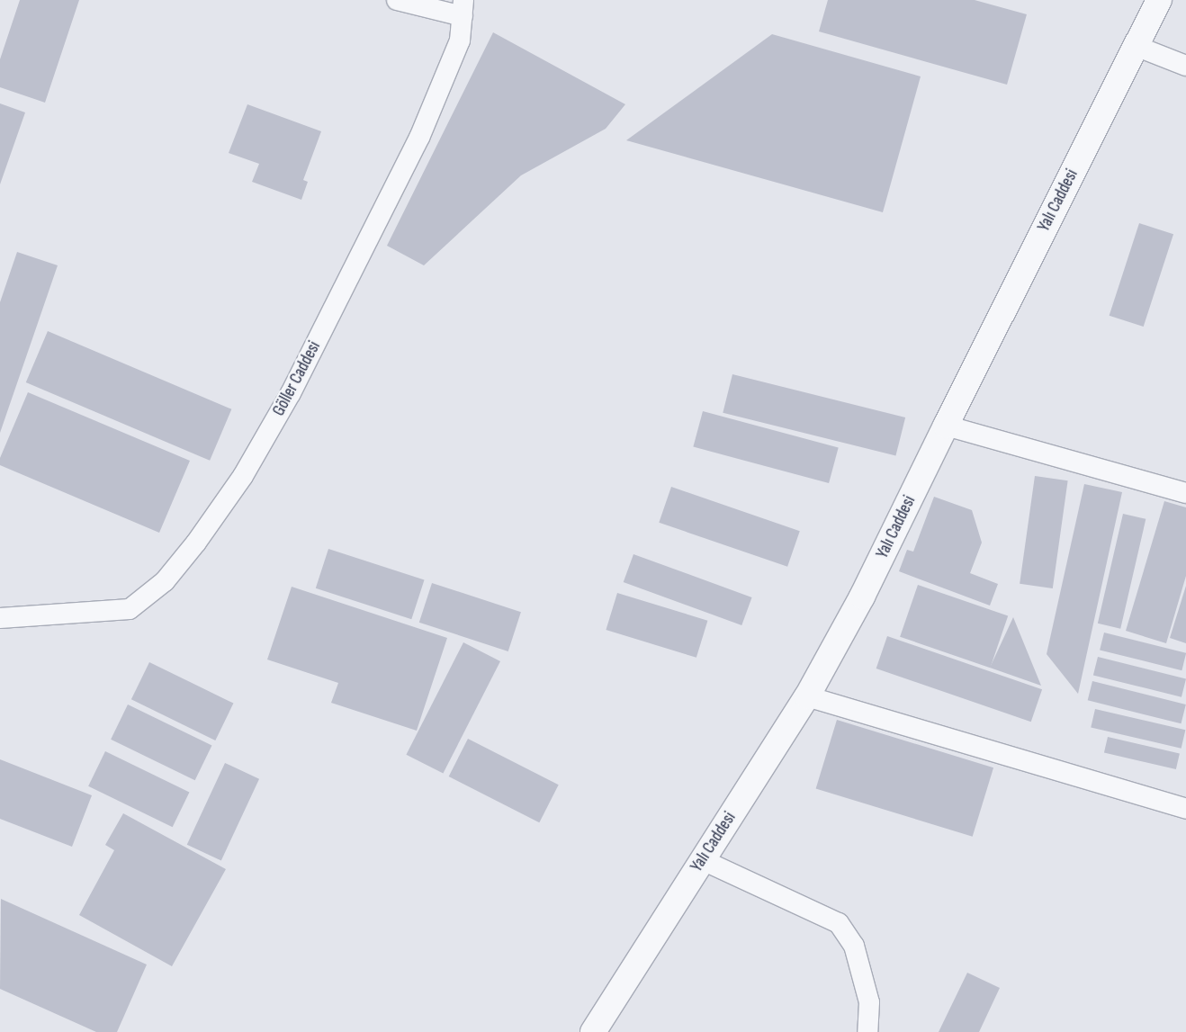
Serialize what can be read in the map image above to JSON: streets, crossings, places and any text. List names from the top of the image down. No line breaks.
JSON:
{"streets":{"street":["Yalı Caddesi","Göller Caddesi"]}}
